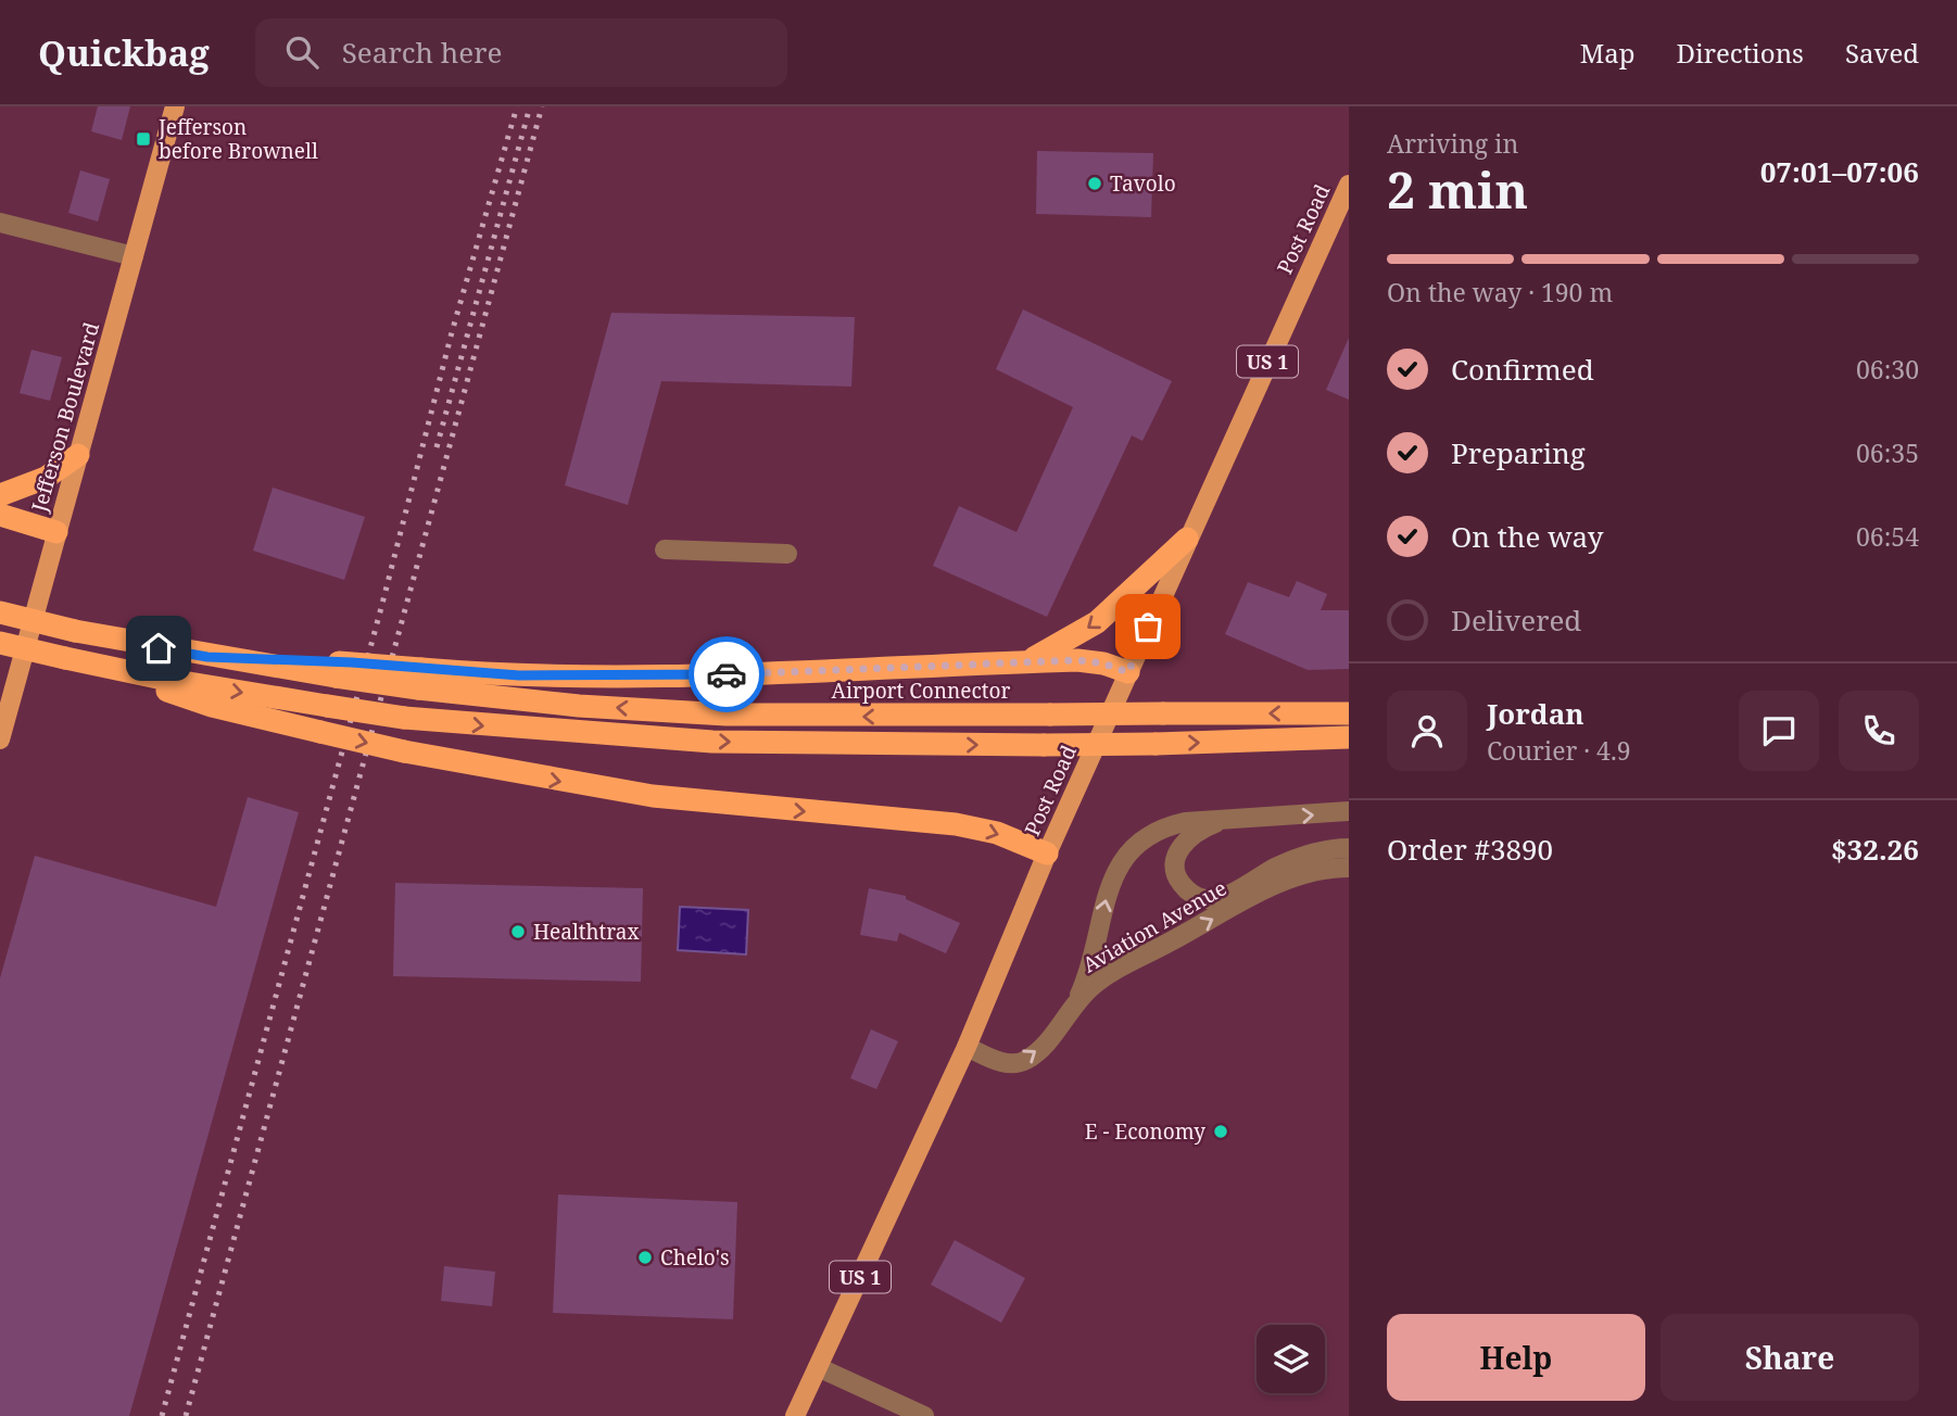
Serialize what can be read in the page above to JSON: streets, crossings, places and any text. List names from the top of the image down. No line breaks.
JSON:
{"streets":{"highway":["Airport Connector"],"main road":["Post Road","US 1","Jefferson Boulevard"],"street":["Aviation Avenue"]},"crossings":[["Post Road","Aviation Avenue"]],"one_way":["Aviation Avenue"],"places":{"transit":["Jefferson before Brownell"],"other":["Tavolo","Healthtrax","E - Economy","Chelo's"]},"page":{"header":"Quickbag","search":"Search here","nav":["Map","Directions","Saved"],"heading":["2 min","Arriving in","07:01–07:06"],"panel":["Jordan","Courier · 4.9","Order #3890","$32.26"],"bar":"On the way · 190 m","list":[["Confirmed","06:30"],["Preparing","06:35"],["On the way","06:54"],"Delivered"],"buttons":["Help","Share"]}}
